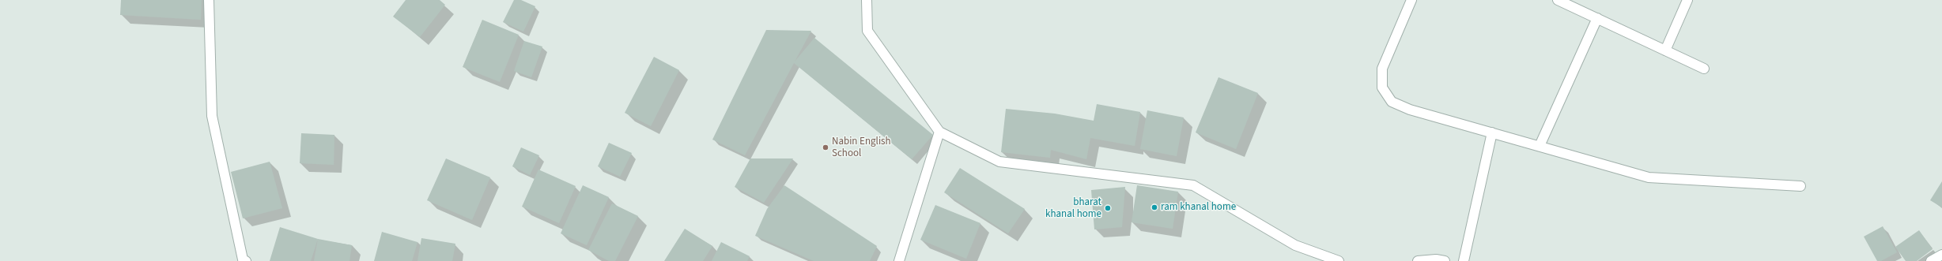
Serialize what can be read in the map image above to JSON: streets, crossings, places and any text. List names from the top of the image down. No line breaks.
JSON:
{"places":["Nabin English School","ram khanal home","bharat khanal home"]}
